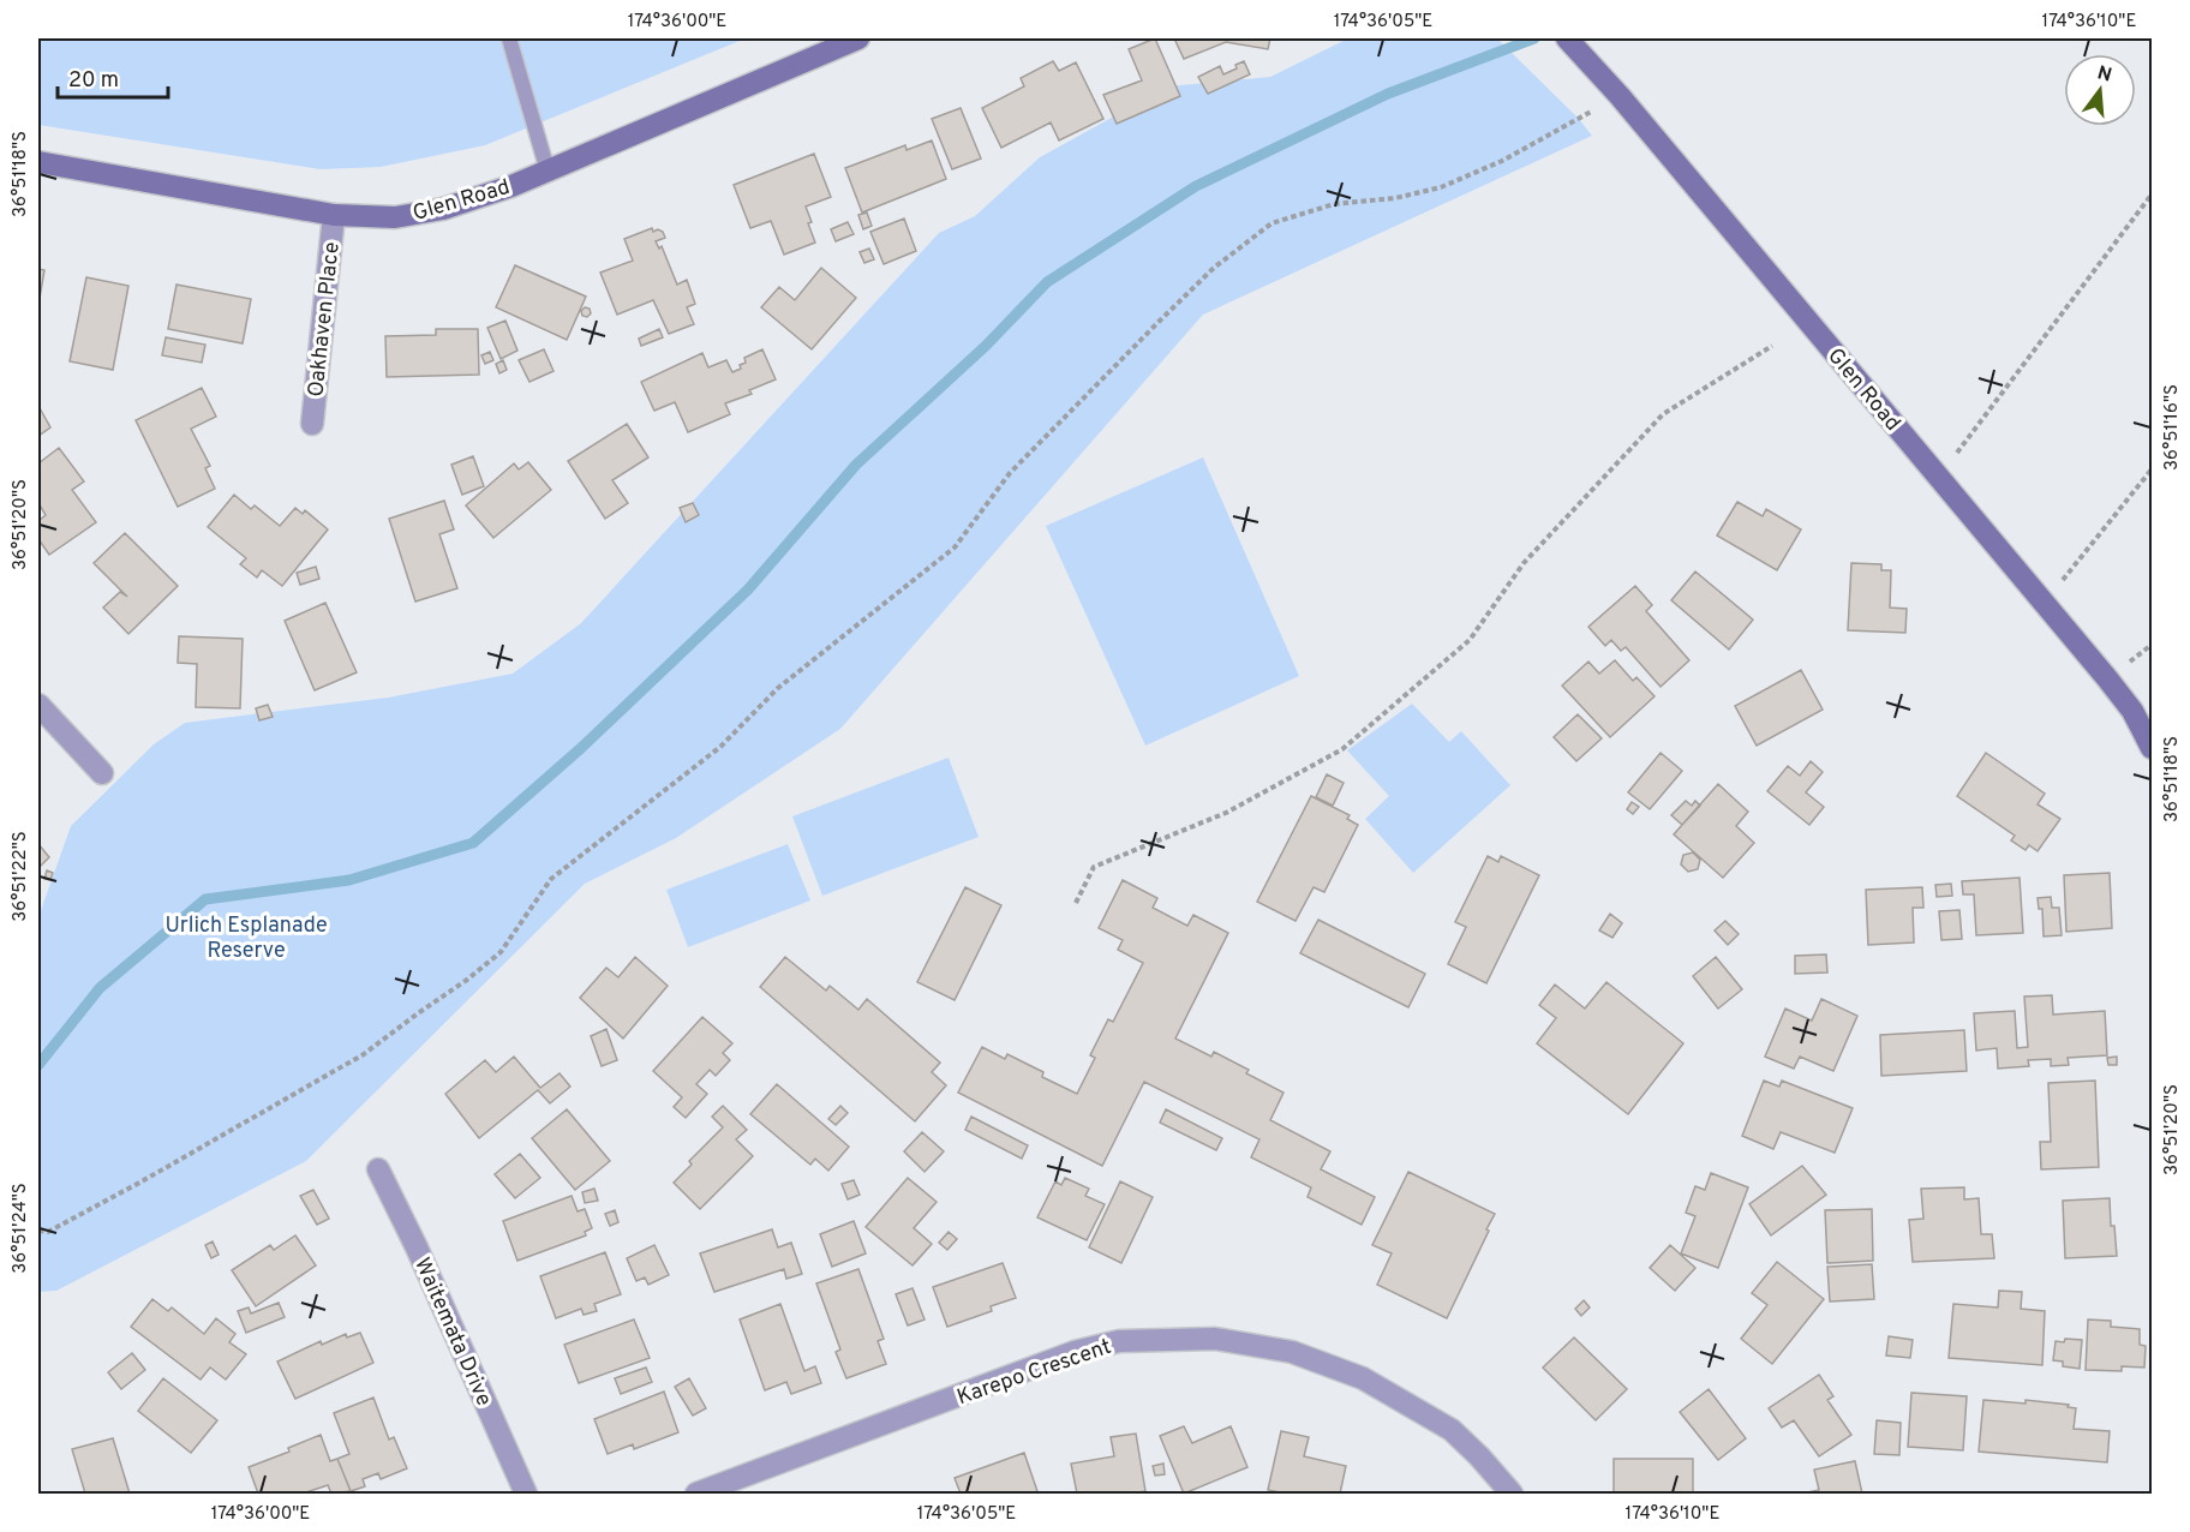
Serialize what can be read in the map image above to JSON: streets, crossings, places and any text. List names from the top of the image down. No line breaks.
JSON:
{"streets":{"street":["Glen Road","Oakhaven Place","Waitemata Drive","Karepo Crescent"]},"crossings":[["Glen Road","Oakhaven Place"]],"parks":["Urlich Esplanade Reserve"],"scale_bar":"20 m","north":"top","coordinates":["174°36'00\"E","174°36'05\"E","174°36'10\"E","36°51'18\"S","36°51'16\"S","36°51'20\"S","36°51'22\"S","36°51'24\"S"]}
